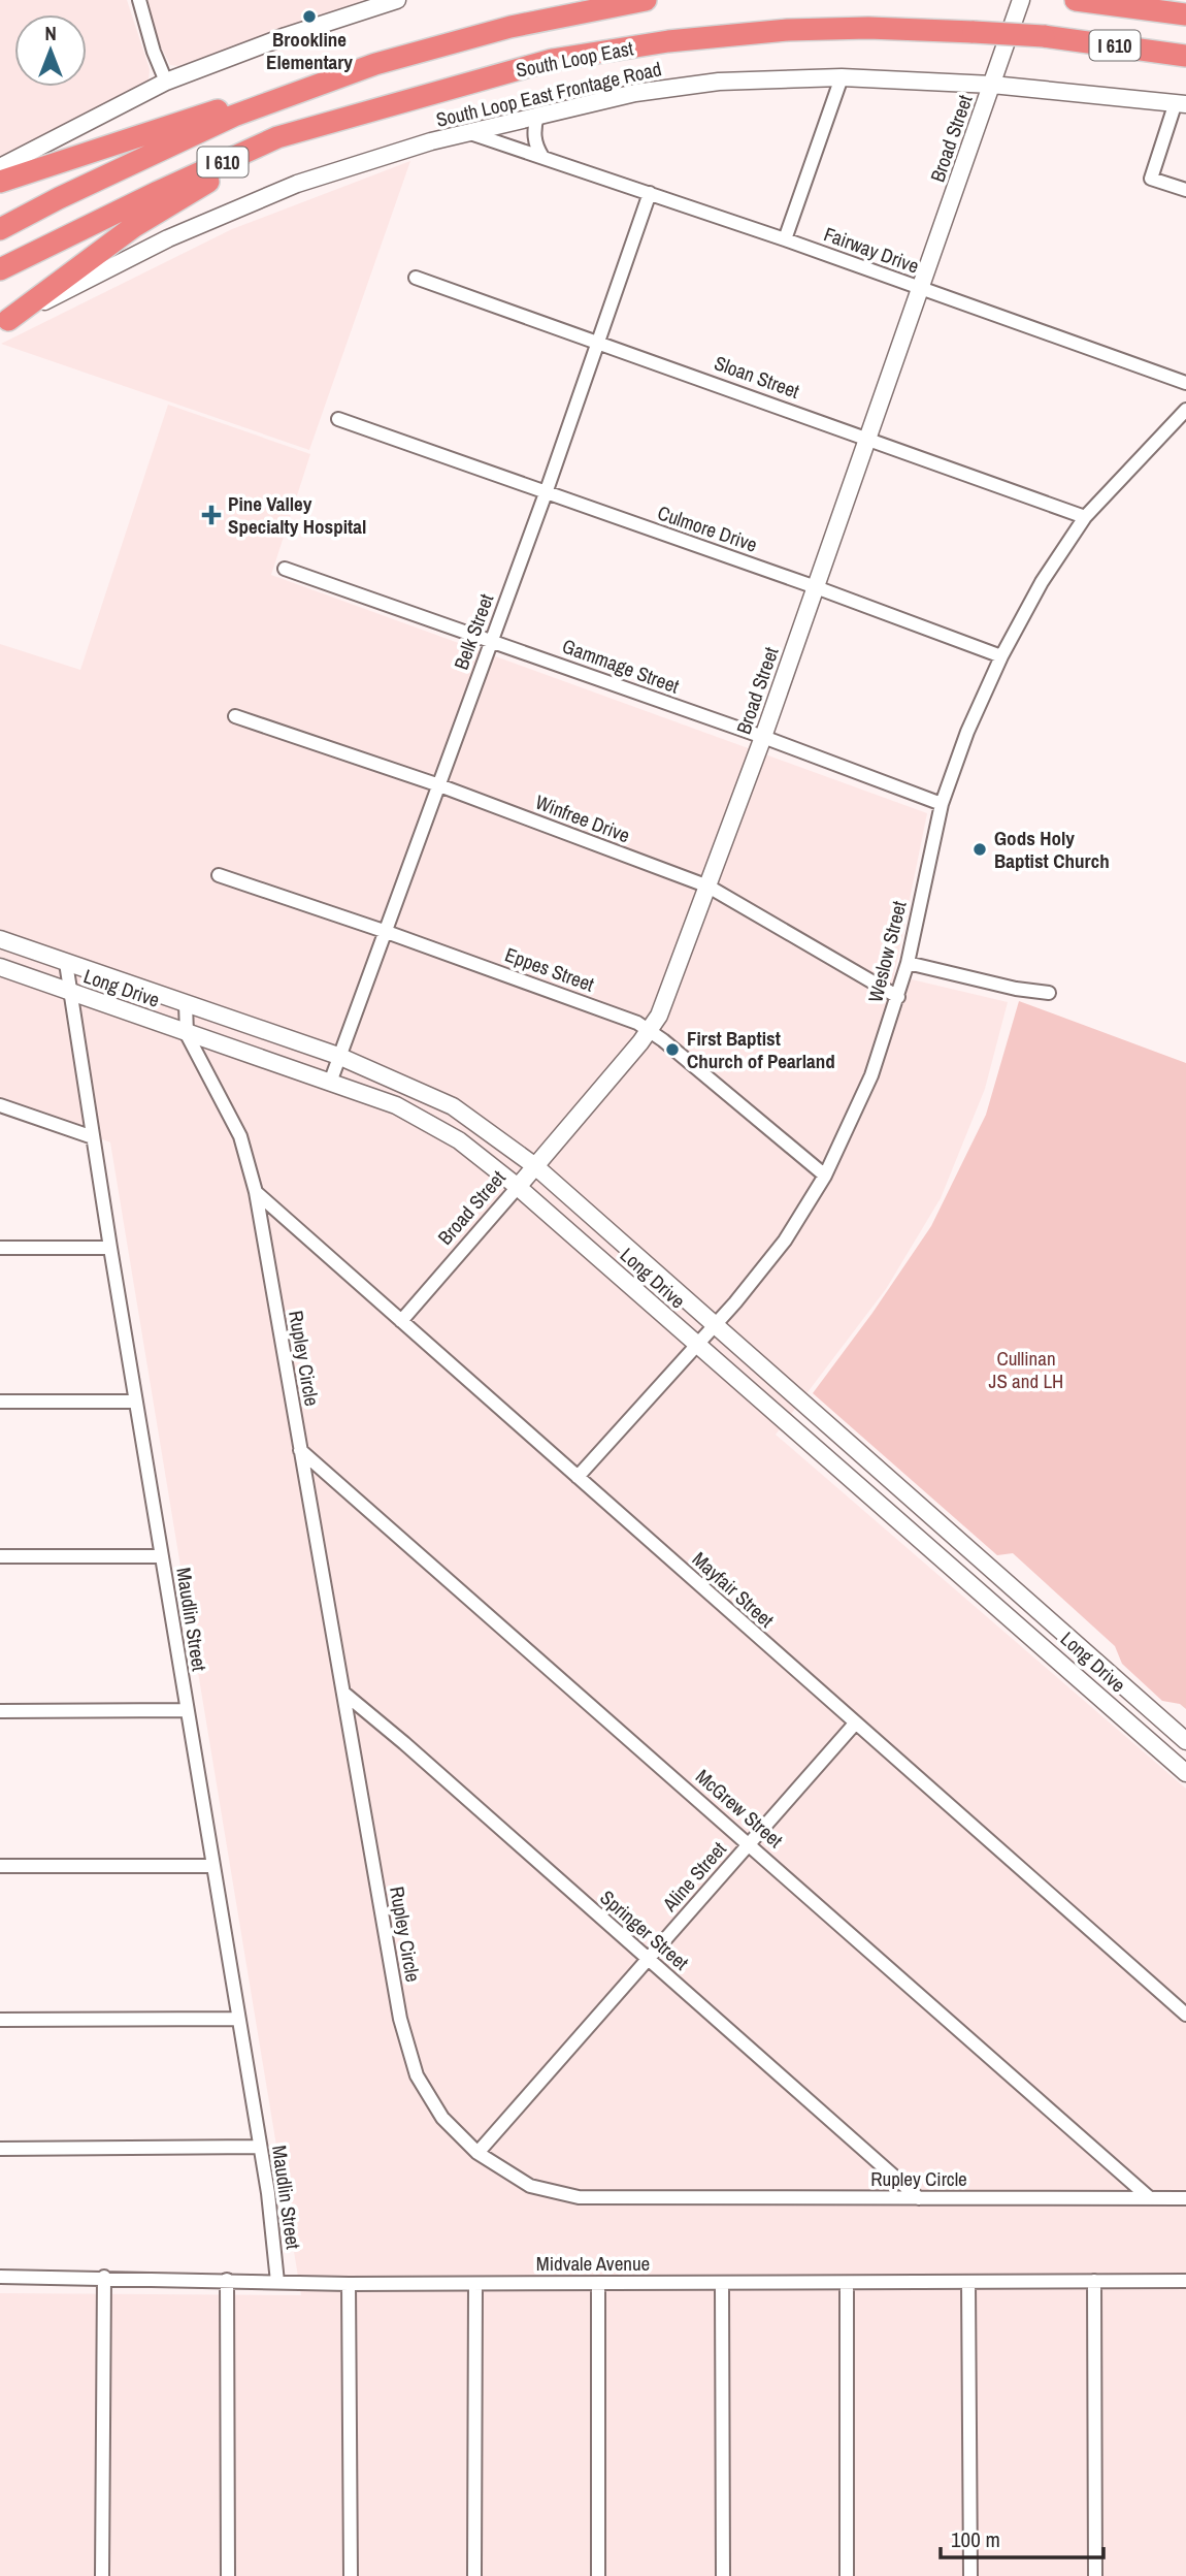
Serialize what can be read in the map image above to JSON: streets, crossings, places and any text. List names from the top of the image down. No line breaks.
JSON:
{"streets":{"highway":["I 610","South Loop East"],"main road":["South Loop East Frontage Road","Broad Street","Long Drive"],"street":["Fairway Drive","Sloan Street","Culmore Drive","Belk Street","Gammage Street","Winfree Drive","Weslow Street","Eppes Street","Rupley Circle","Mayfair Street","Maudlin Street","McGrew Street","Aline Street","Springer Street","Midvale Avenue"]},"crossings":[["South Loop East Frontage Road","Broad Street"],["South Loop East Frontage Road","Fairway Drive"],["Broad Street","Fairway Drive"],["Broad Street","Sloan Street"],["Broad Street","Culmore Drive"],["Broad Street","Gammage Street"],["Broad Street","Winfree Drive"],["Broad Street","Eppes Street"],["Broad Street","Long Drive"],["Broad Street","Mayfair Street"],["Fairway Drive","Belk Street"],["Sloan Street","Belk Street"],["Sloan Street","Weslow Street"],["Culmore Drive","Belk Street"],["Culmore Drive","Weslow Street"],["Belk Street","Gammage Street"],["Belk Street","Winfree Drive"],["Belk Street","Eppes Street"],["Belk Street","Long Drive"],["Gammage Street","Weslow Street"],["Winfree Drive","Weslow Street"],["Weslow Street","Eppes Street"],["Weslow Street","Long Drive"],["Weslow Street","Mayfair Street"],["Long Drive","Rupley Circle"],["Long Drive","Maudlin Street"],["Rupley Circle","Mayfair Street"],["Rupley Circle","McGrew Street"],["Rupley Circle","Aline Street"],["Rupley Circle","Springer Street"],["Mayfair Street","Aline Street"],["Maudlin Street","Midvale Avenue"],["McGrew Street","Aline Street"],["Aline Street","Springer Street"]],"parks":["Cullinan JS and LH"],"places":{"other":["Brookline Elementary","Gods Holy Baptist Church","First Baptist Church of Pearland"],"health":["Pine Valley Specialty Hospital"]},"scale_bar":"100 m","north":"top"}
